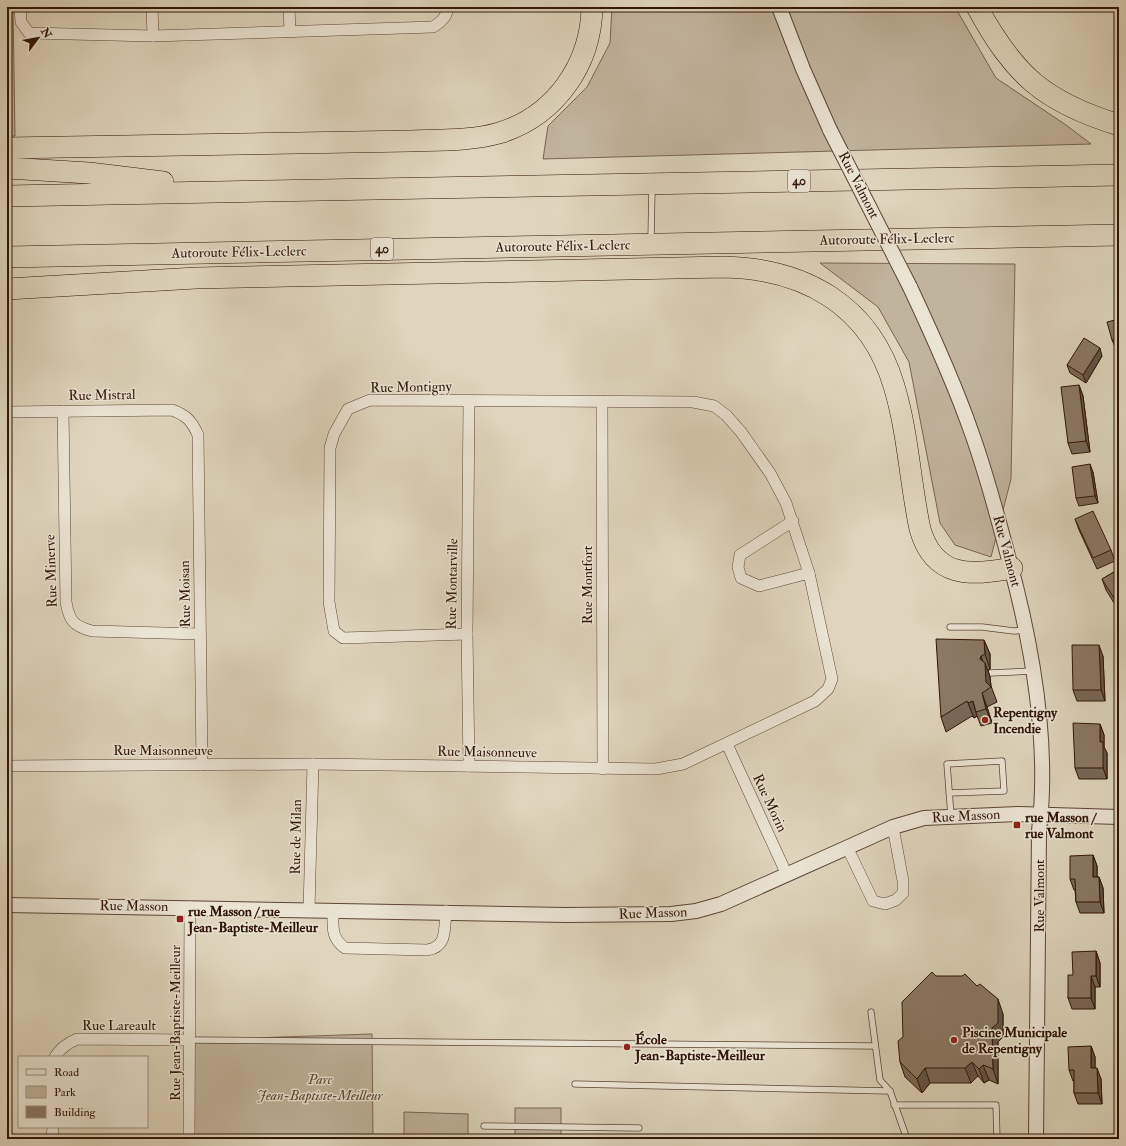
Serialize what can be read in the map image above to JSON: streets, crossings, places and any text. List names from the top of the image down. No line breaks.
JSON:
{"streets":{"highway":["40","Autoroute Félix-Leclerc"],"street":["Rue Valmont","Rue Montigny","Rue Mistral","Rue Minerve","Rue Montarville","Rue Montfort","Rue Moisan","Rue Maisonneuve","Rue Morin","Rue Masson","Rue de Milan","Rue Jean-Baptiste-Meilleur","Rue Lareault"]},"crossings":[["Rue Valmont","Rue Masson"],["Rue Montigny","Rue Montarville"],["Rue Montigny","Rue Montfort"],["Rue Montigny","Rue Maisonneuve"],["Rue Mistral","Rue Minerve"],["Rue Mistral","Rue Moisan"],["Rue Minerve","Rue Moisan"],["Rue Montarville","Rue Maisonneuve"],["Rue Montfort","Rue Maisonneuve"],["Rue Moisan","Rue Maisonneuve"],["Rue Maisonneuve","Rue Morin"],["Rue Maisonneuve","Rue de Milan"],["Rue Morin","Rue Masson"],["Rue Masson","Rue de Milan"],["Rue Masson","Rue Jean-Baptiste-Meilleur"],["Rue Jean-Baptiste-Meilleur","Rue Lareault"]],"parks":["Parc Jean-Baptiste-Meilleur"],"places":{"other":["Repentigny Incendie","Piscine Municipale de Repentigny","École Jean-Baptiste-Meilleur"],"transit":["rue Masson / rue Valmont","rue Masson / rue Jean-Baptiste-Meilleur"]},"legend":["Road","Park","Building"],"north":"top right"}
